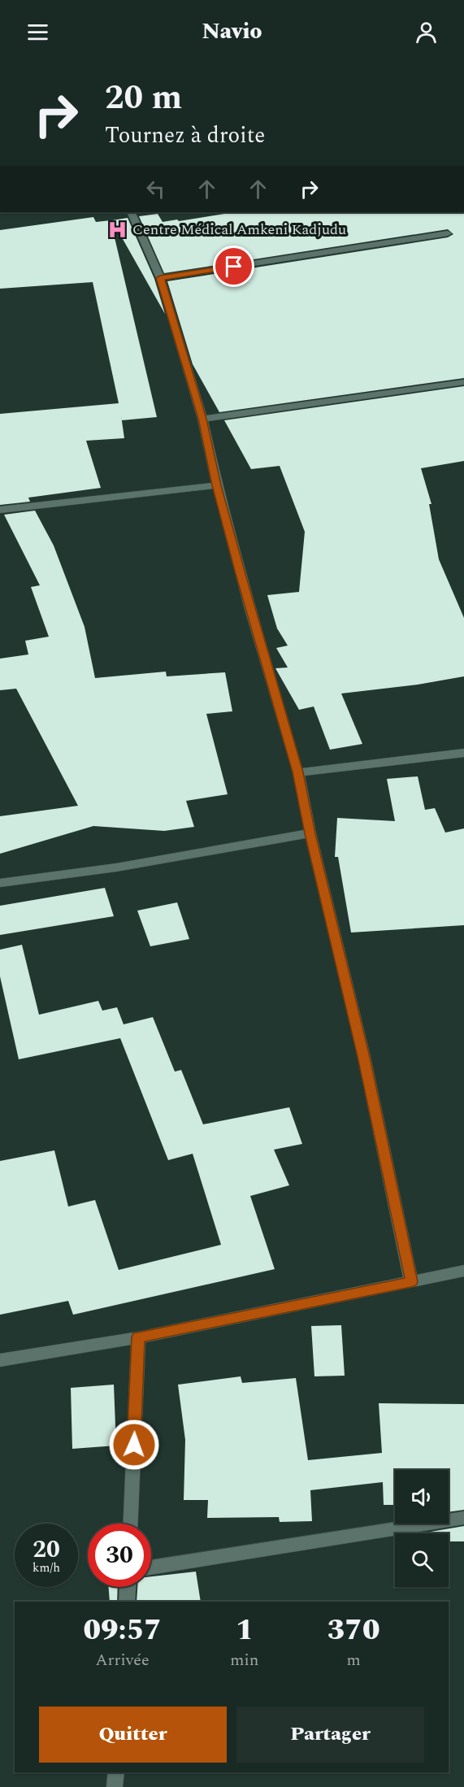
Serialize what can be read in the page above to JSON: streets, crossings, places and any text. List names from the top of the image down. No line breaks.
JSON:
{"places":{"hospital":["Centre Médical Amkeni Kadjudu"]},"page":{"header":"Navio","turn":["20 m","Tournez à droite"],"speed":"20 km/h","limit":"30","eta":["09:57","Arrivée","1","min","370","m"],"buttons":["Quitter","Partager"]}}
